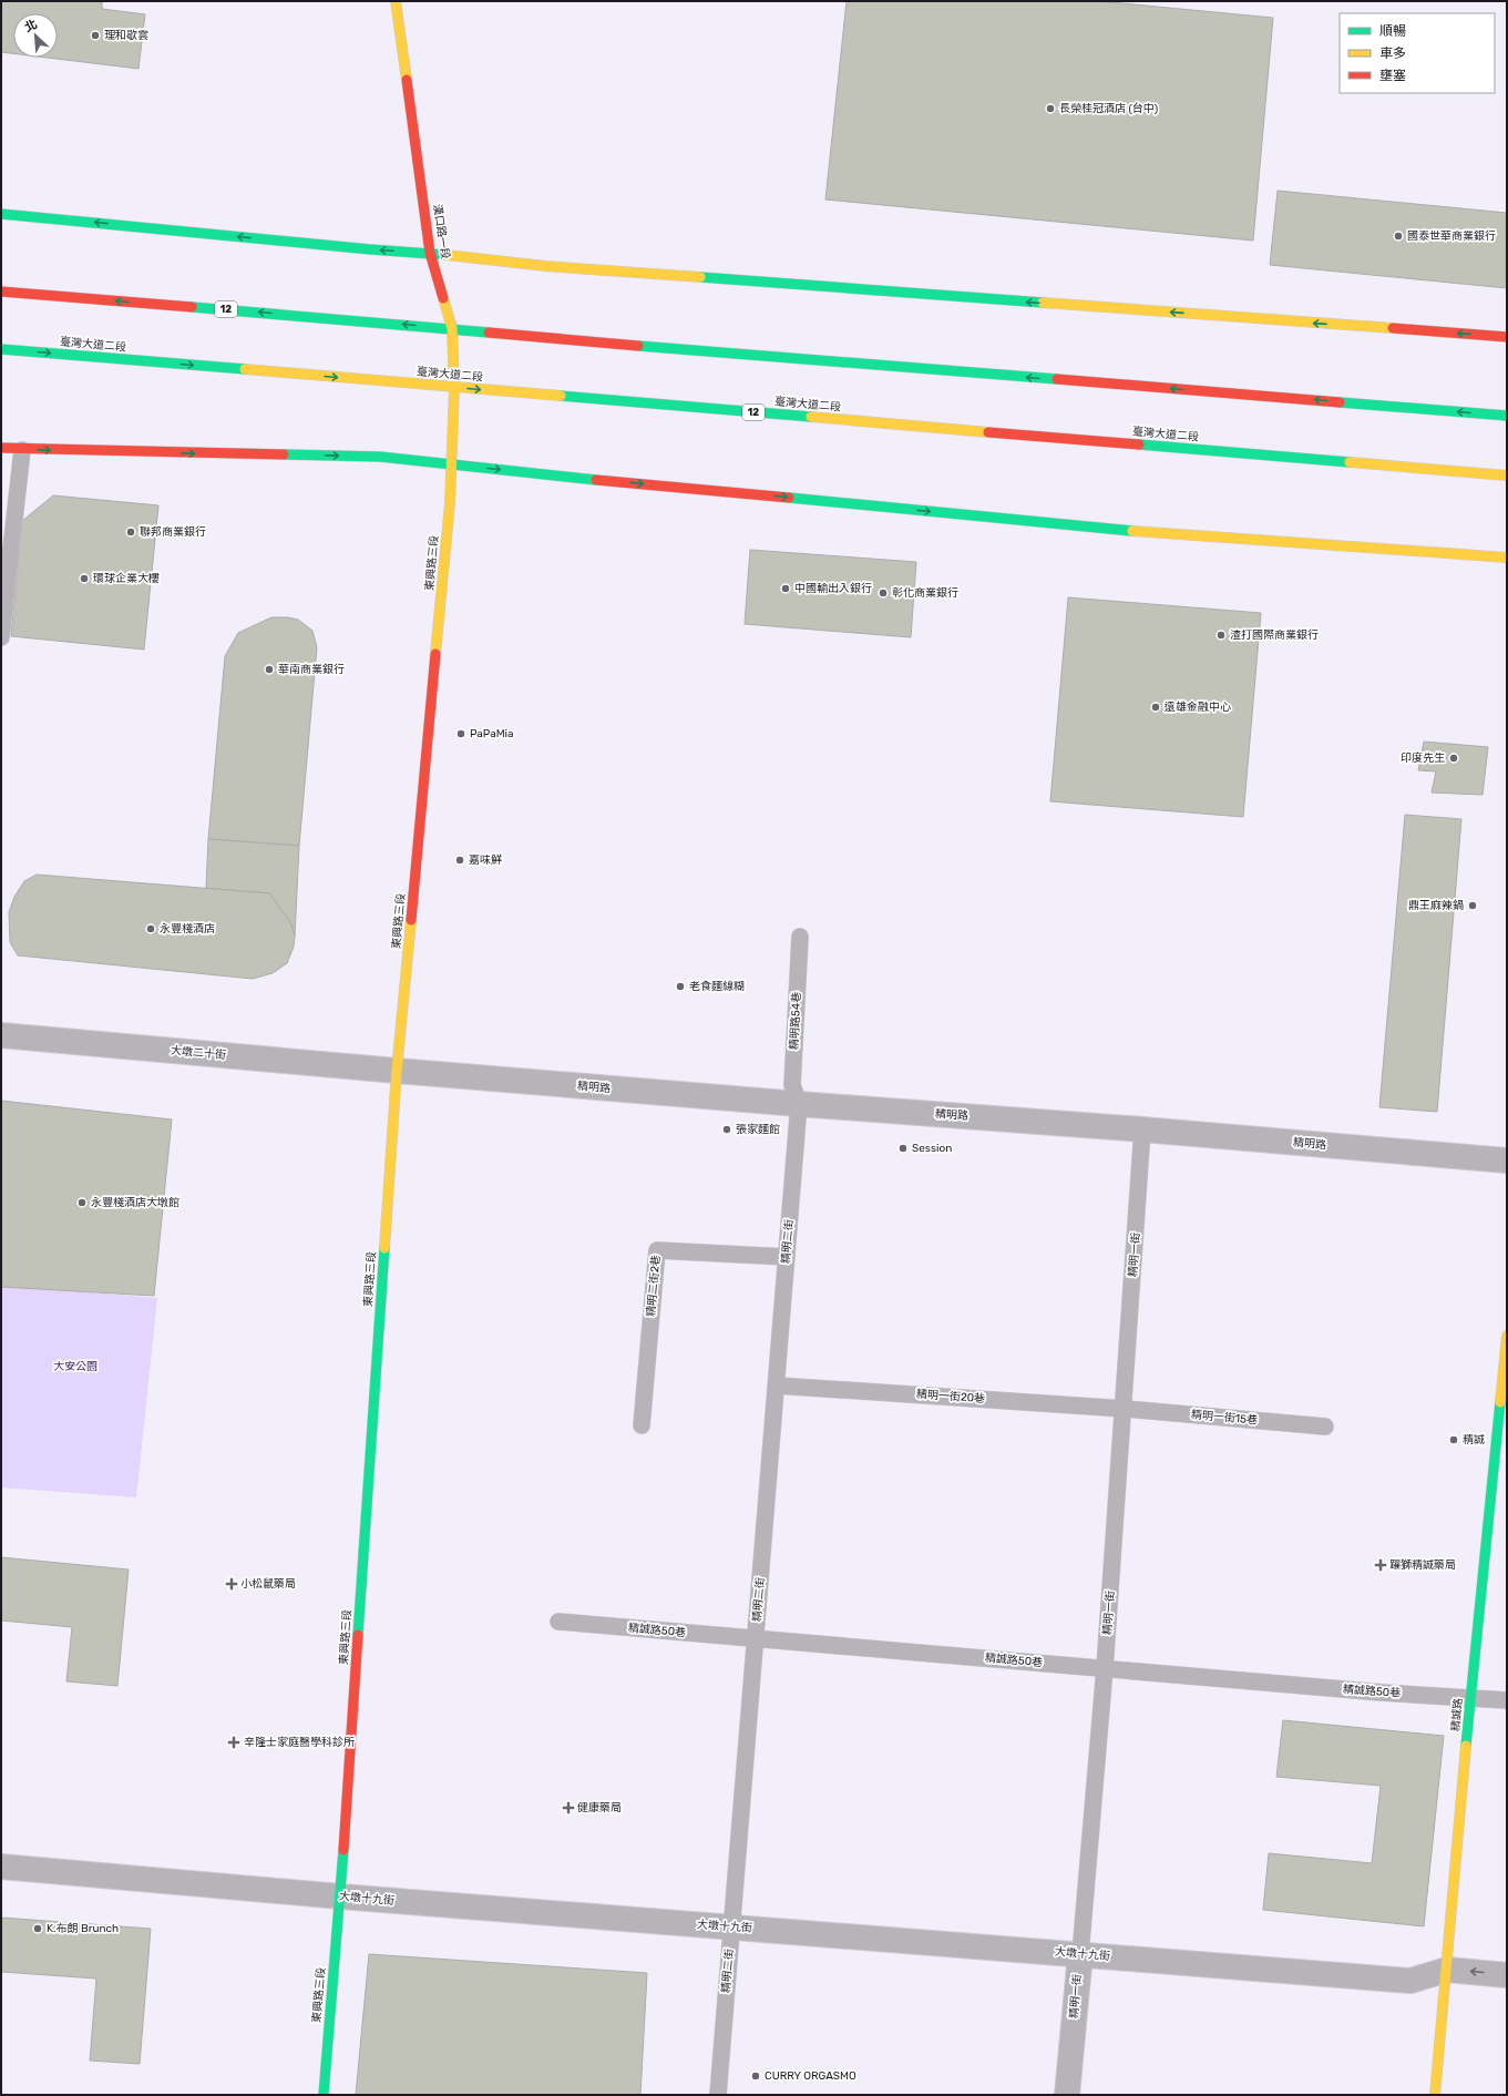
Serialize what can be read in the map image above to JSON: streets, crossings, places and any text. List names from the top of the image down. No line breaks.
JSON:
{"streets":{"main road":["漢口路一段","12","臺灣大道二段","東興路三段","精誠路"],"street":["大墩二十街","精明路","精明一街","大墩十九街"],"lane":["精明路54巷","精明二街","精明二街2巷","精明一街20巷","精明一街15巷","精誠路50巷"]},"crossings":[["漢口路一段","12"],["漢口路一段","臺灣大道二段"],["漢口路一段","東興路三段"],["東興路三段","大墩二十街"],["東興路三段","精明路"],["東興路三段","大墩十九街"],["精明路54巷","精明路"],["精明路54巷","精明二街"],["大墩二十街","精明路"],["精明路","精明二街"],["精明路","精明一街"],["精明二街","精明二街2巷"],["精明二街","精明一街20巷"],["精明二街","精誠路50巷"],["精明二街","大墩十九街"],["精明一街","精明一街20巷"],["精明一街","精明一街15巷"],["精明一街","精誠路50巷"],["精明一街","大墩十九街"],["精明一街20巷","精明一街15巷"],["精誠路50巷","精誠路"],["精誠路","大墩十九街"]],"parks":["大安公園"],"places":{"other":["理和歇雲","長榮桂冠酒店 (台中)","國泰世華商業銀行","聯邦商業銀行","環球企業大樓","中國輸出入銀行","彰化商業銀行","渣打國際商業銀行","華南商業銀行","遠雄金融中心","PaPaMia","印度先生","嘉味鮮","鼎王麻辣鍋","永豐棧酒店","老食麵線糊","張家麵館","Session","永豐棧酒店大墩館","精誠","K.布朗 Brunch","CURRY ORGASMO"],"health":["躍獅精誠藥局","小松鼠藥局","辛隆士家庭醫學科診所","健康藥局"]},"legend":["順暢","車多","壅塞"],"north":"top left"}
